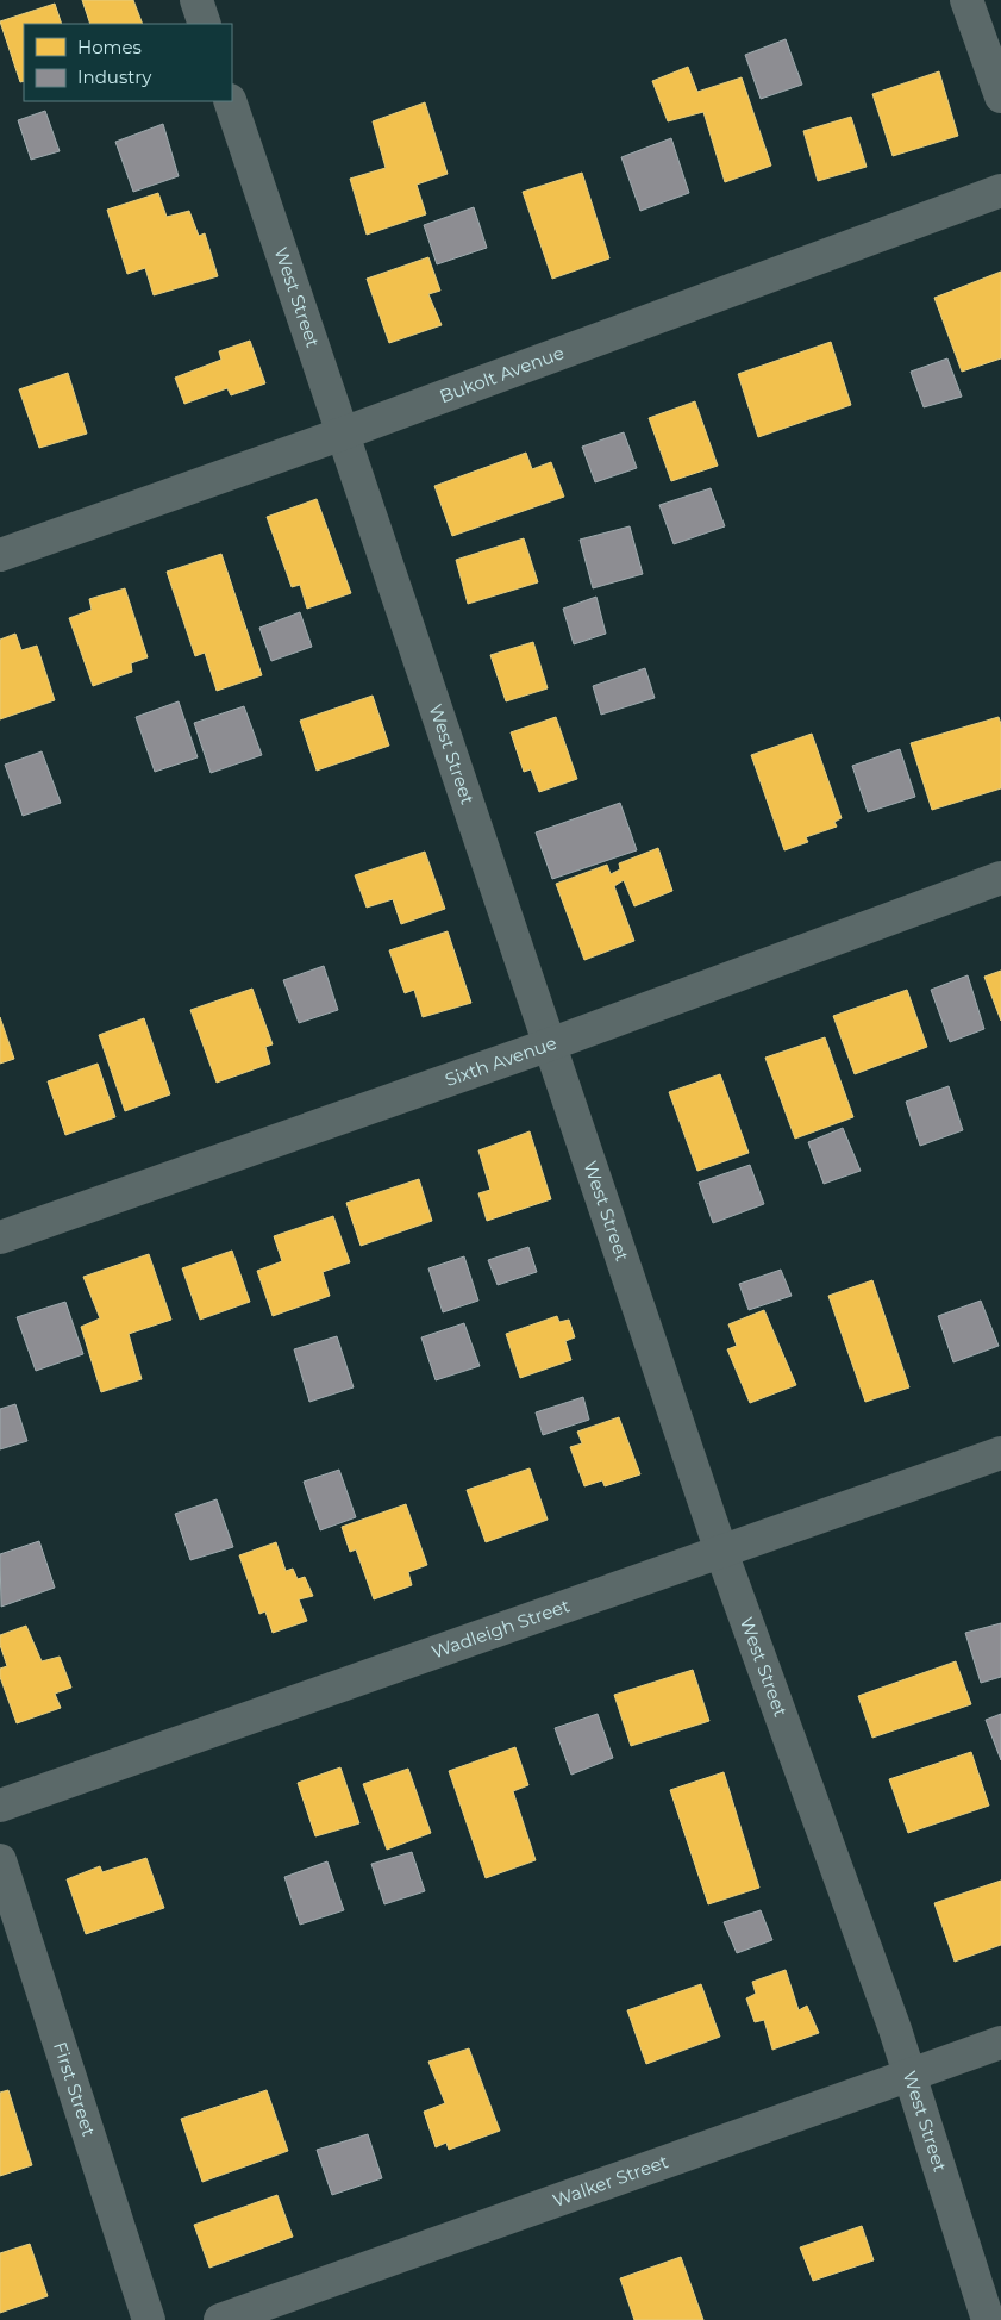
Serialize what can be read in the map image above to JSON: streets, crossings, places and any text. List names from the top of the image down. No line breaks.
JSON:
{"streets":{"street":["West Street","Bukolt Avenue","Sixth Avenue","Wadleigh Street","First Street","Walker Street"]},"crossings":[["West Street","Bukolt Avenue"],["West Street","Sixth Avenue"],["West Street","Wadleigh Street"],["West Street","Walker Street"]],"legend":["Homes","Industry"]}
